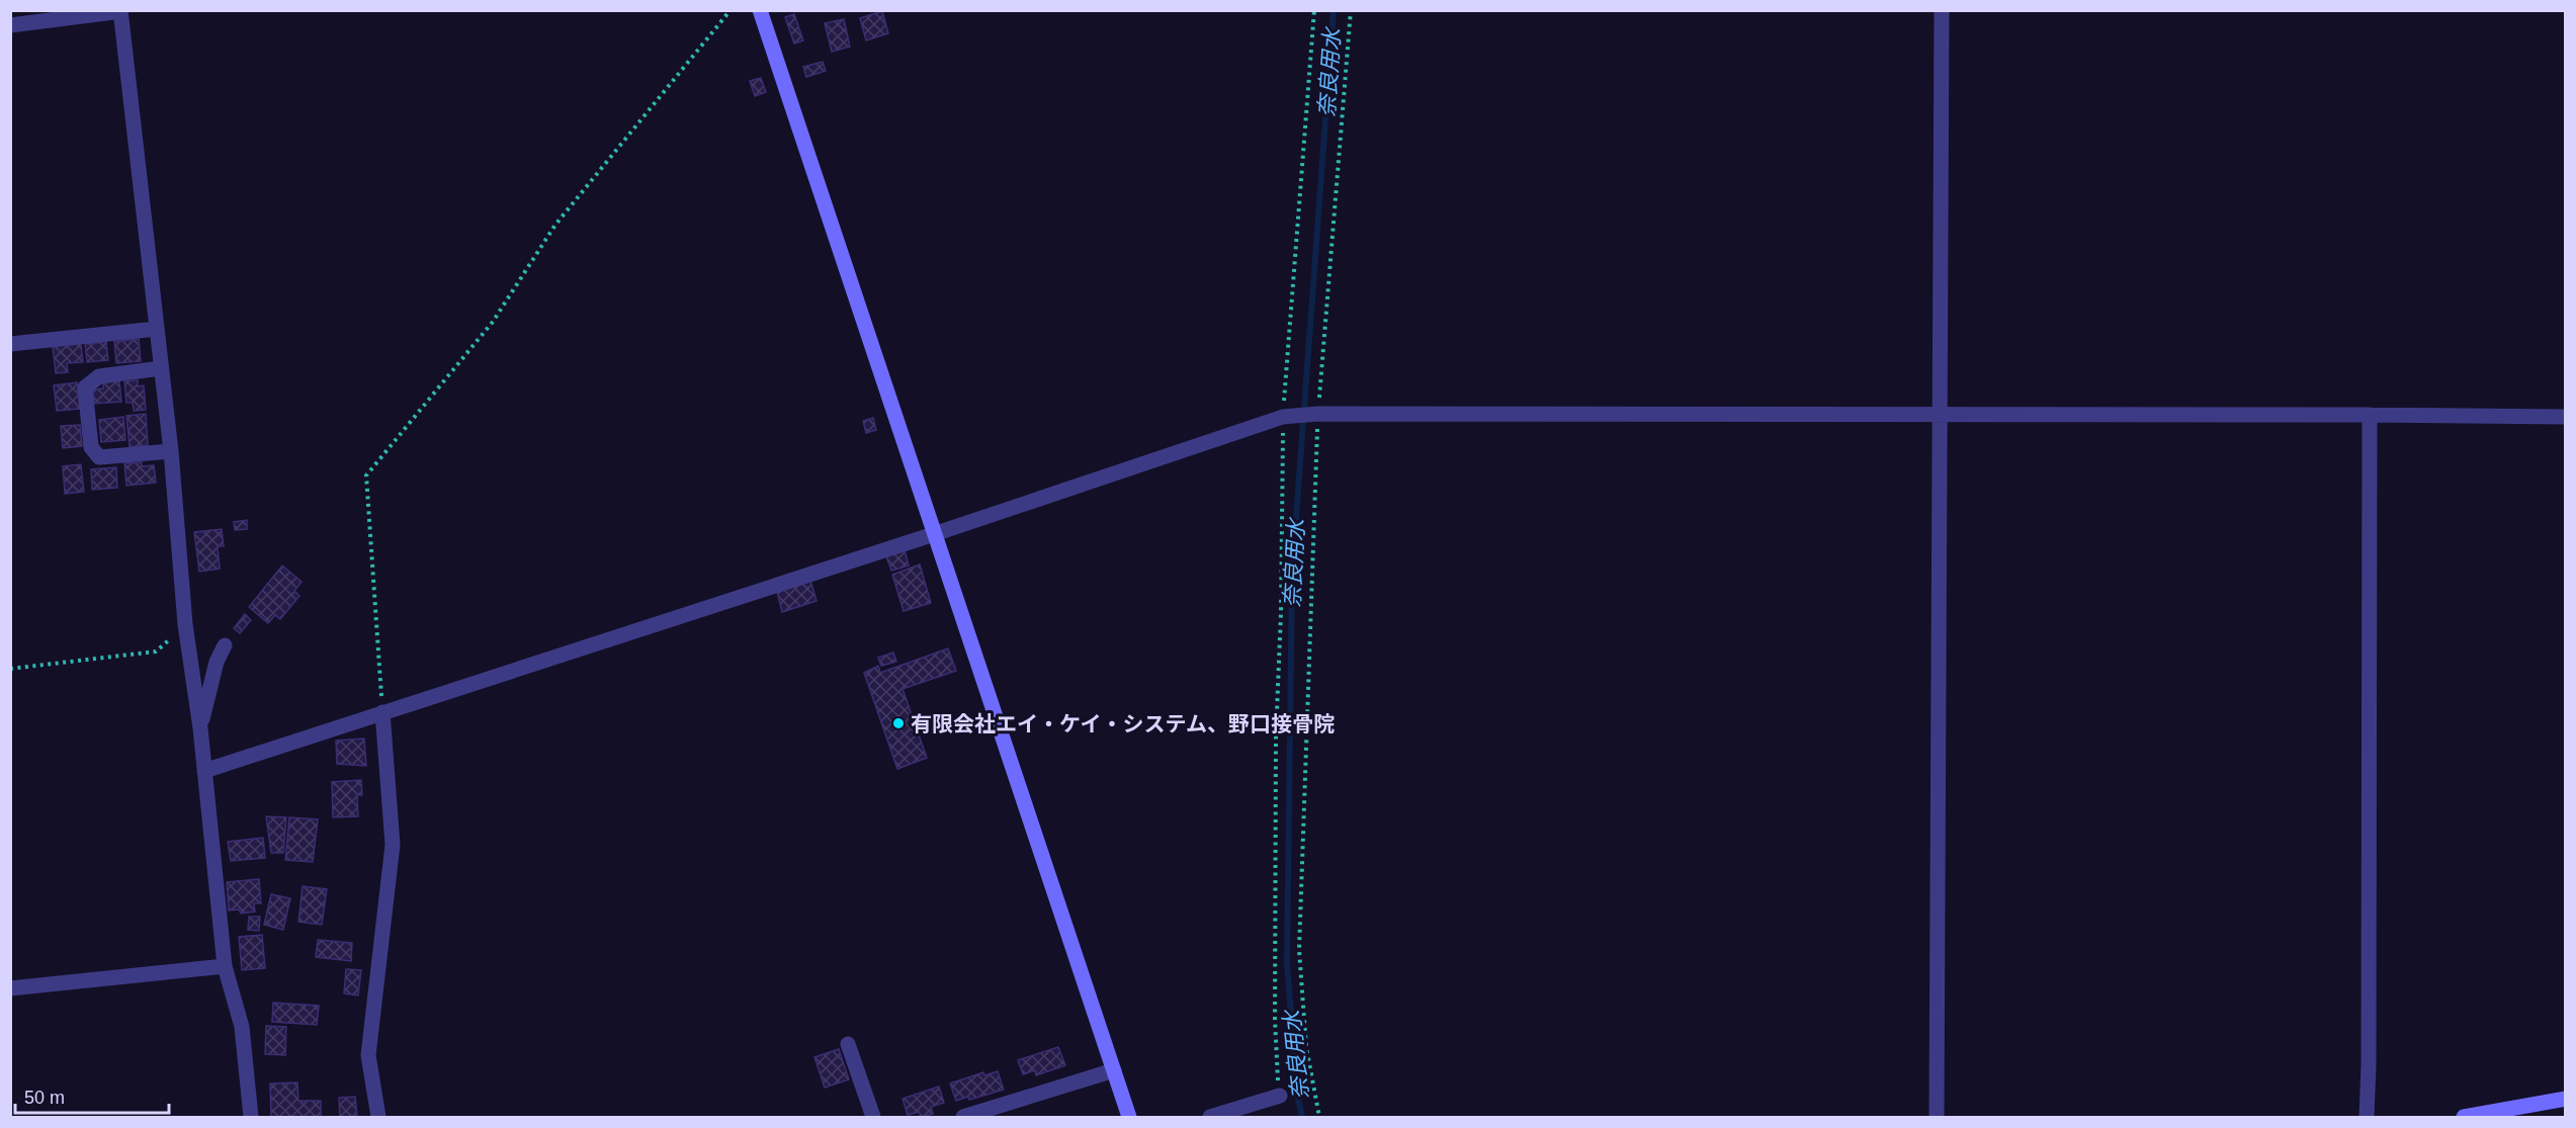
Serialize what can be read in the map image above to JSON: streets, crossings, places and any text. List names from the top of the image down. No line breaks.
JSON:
{"water":["奈良用水"],"places":["有限会社エイ・ケイ・システム、野口接骨院"],"scale_bar":"50 m"}
